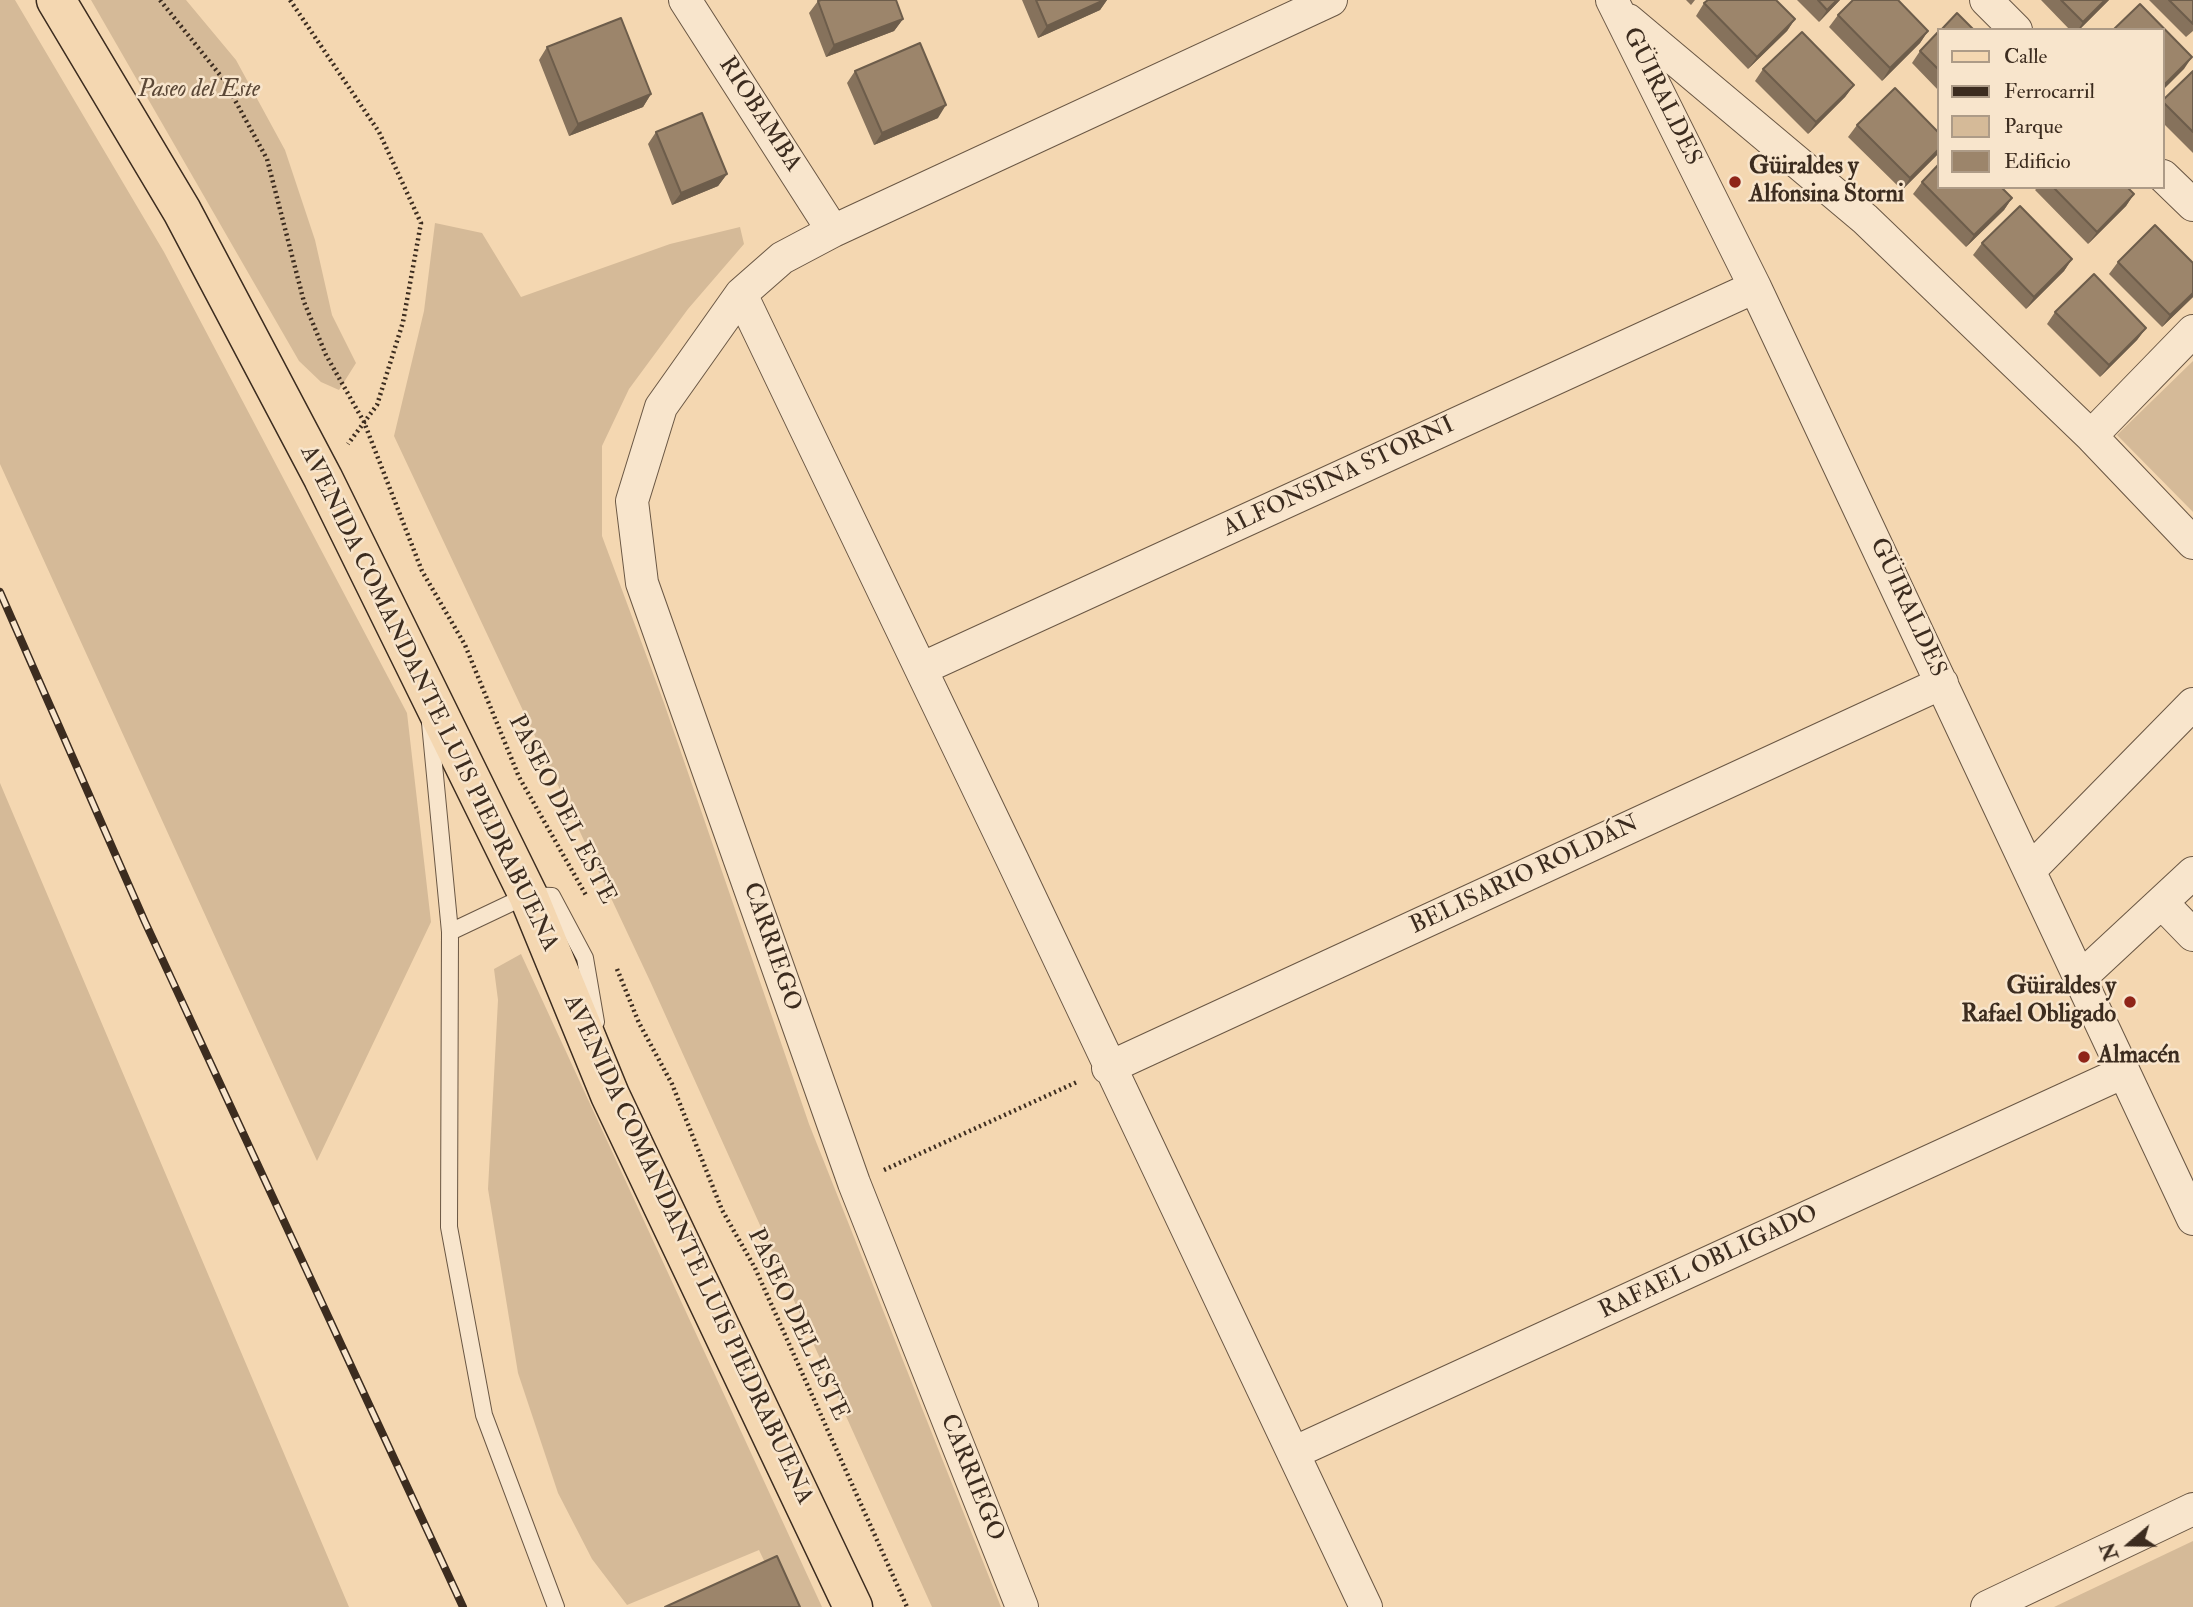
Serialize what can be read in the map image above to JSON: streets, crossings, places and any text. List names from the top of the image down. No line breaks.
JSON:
{"streets":{"main road":["AVENIDA COMANDANTE LUIS PIEDRABUENA"],"street":["GÜIRALDES","RIOBAMBA","ALFONSINA STORNI","BELISARIO ROLDÁN","CARRIEGO","RAFAEL OBLIGADO"],"path":["PASEO DEL ESTE"]},"crossings":[["GÜIRALDES","ALFONSINA STORNI"],["GÜIRALDES","BELISARIO ROLDÁN"],["GÜIRALDES","RAFAEL OBLIGADO"],["RIOBAMBA","CARRIEGO"]],"parks":["Paseo del Este"],"places":["Güiraldes y Alfonsina Storni","Güiraldes y Rafael Obligado","Almacén"],"legend":["Calle","Ferrocarril","Parque","Edificio"],"north":"left"}
